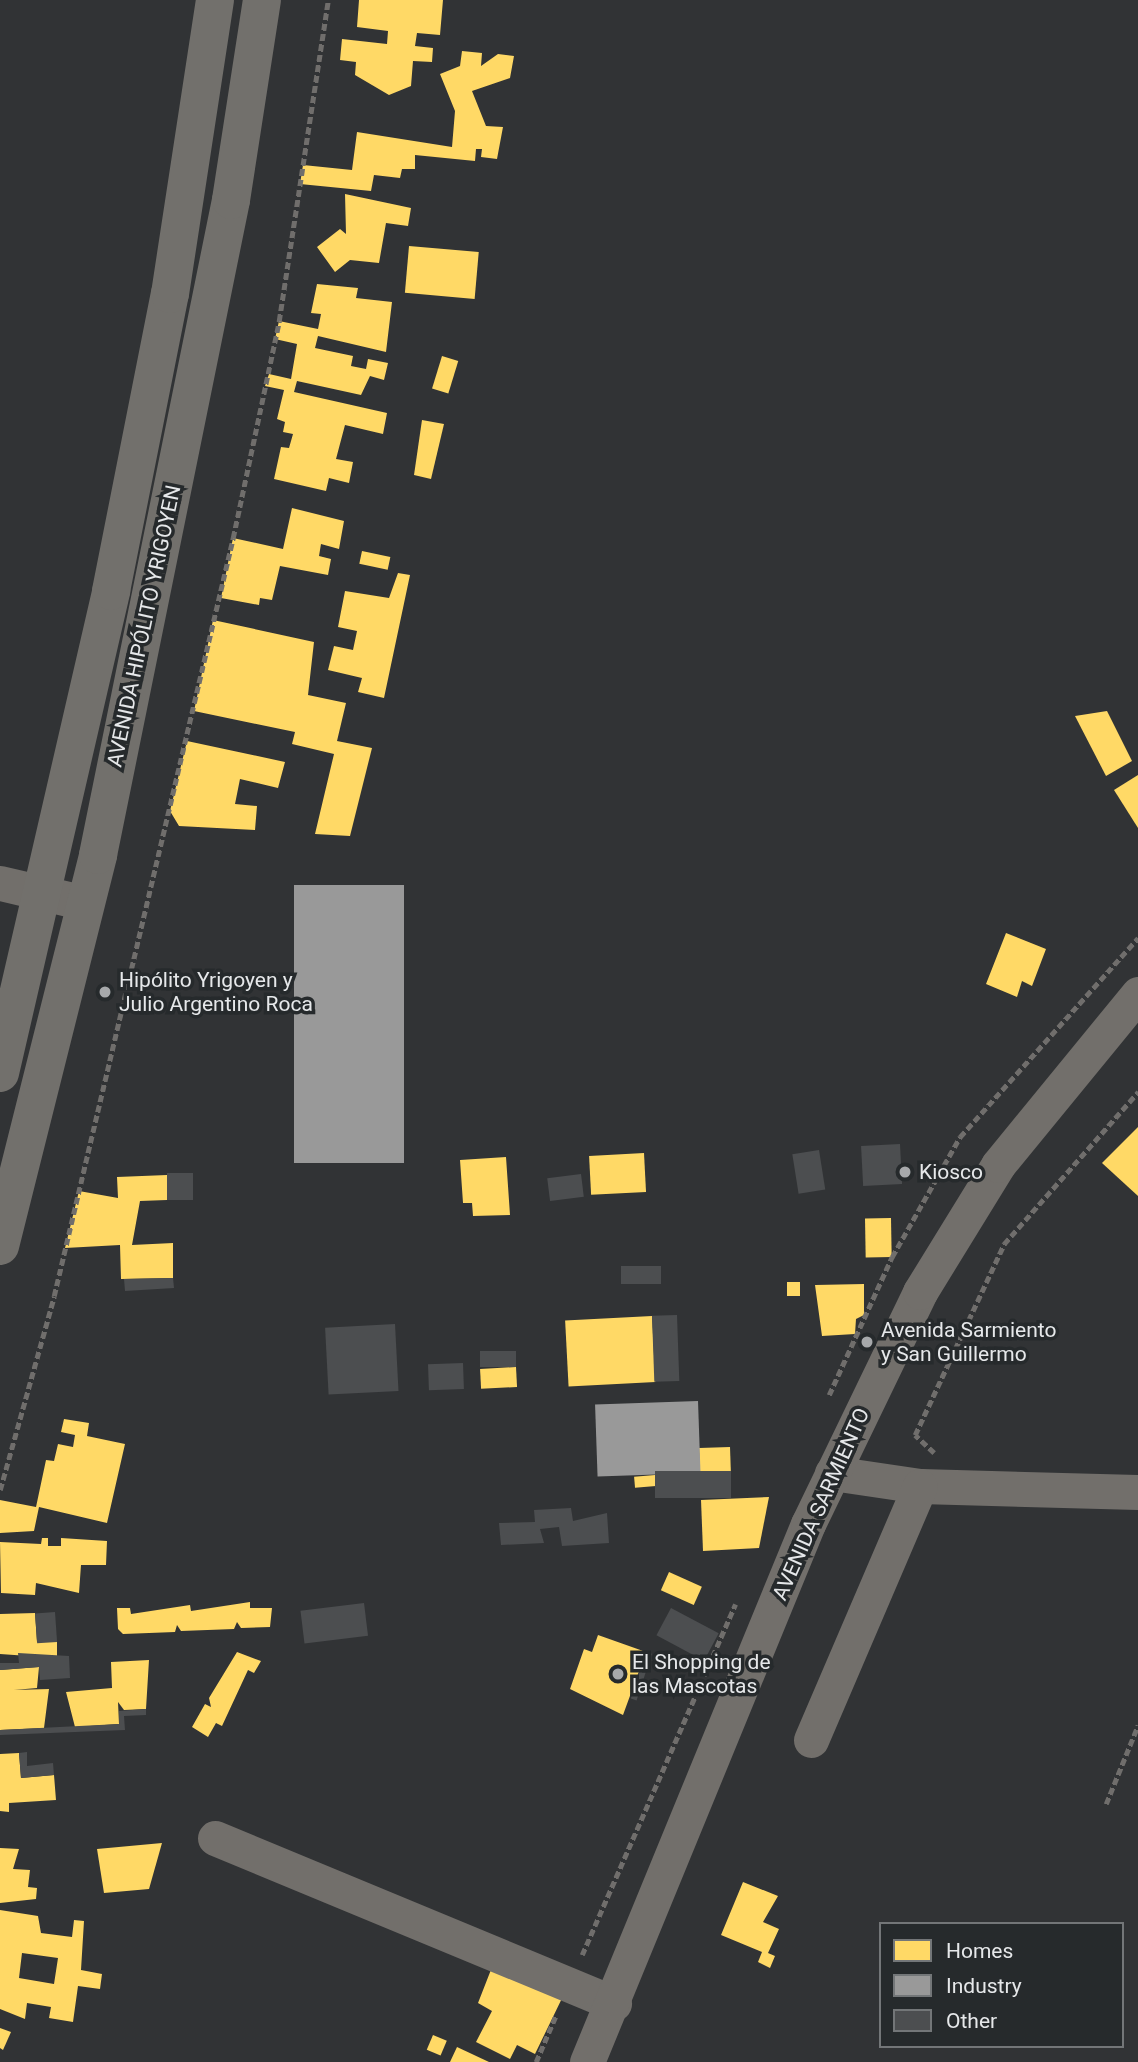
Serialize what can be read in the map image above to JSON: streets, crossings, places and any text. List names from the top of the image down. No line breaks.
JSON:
{"streets":{"main road":["AVENIDA HIPÓLITO YRIGOYEN"],"street":["AVENIDA SARMIENTO"]},"places":["Hipólito Yrigoyen y Julio Argentino Roca","Kiosco","Avenida Sarmiento y San Guillermo","El Shopping de las Mascotas"],"legend":["Homes","Industry","Other"]}
